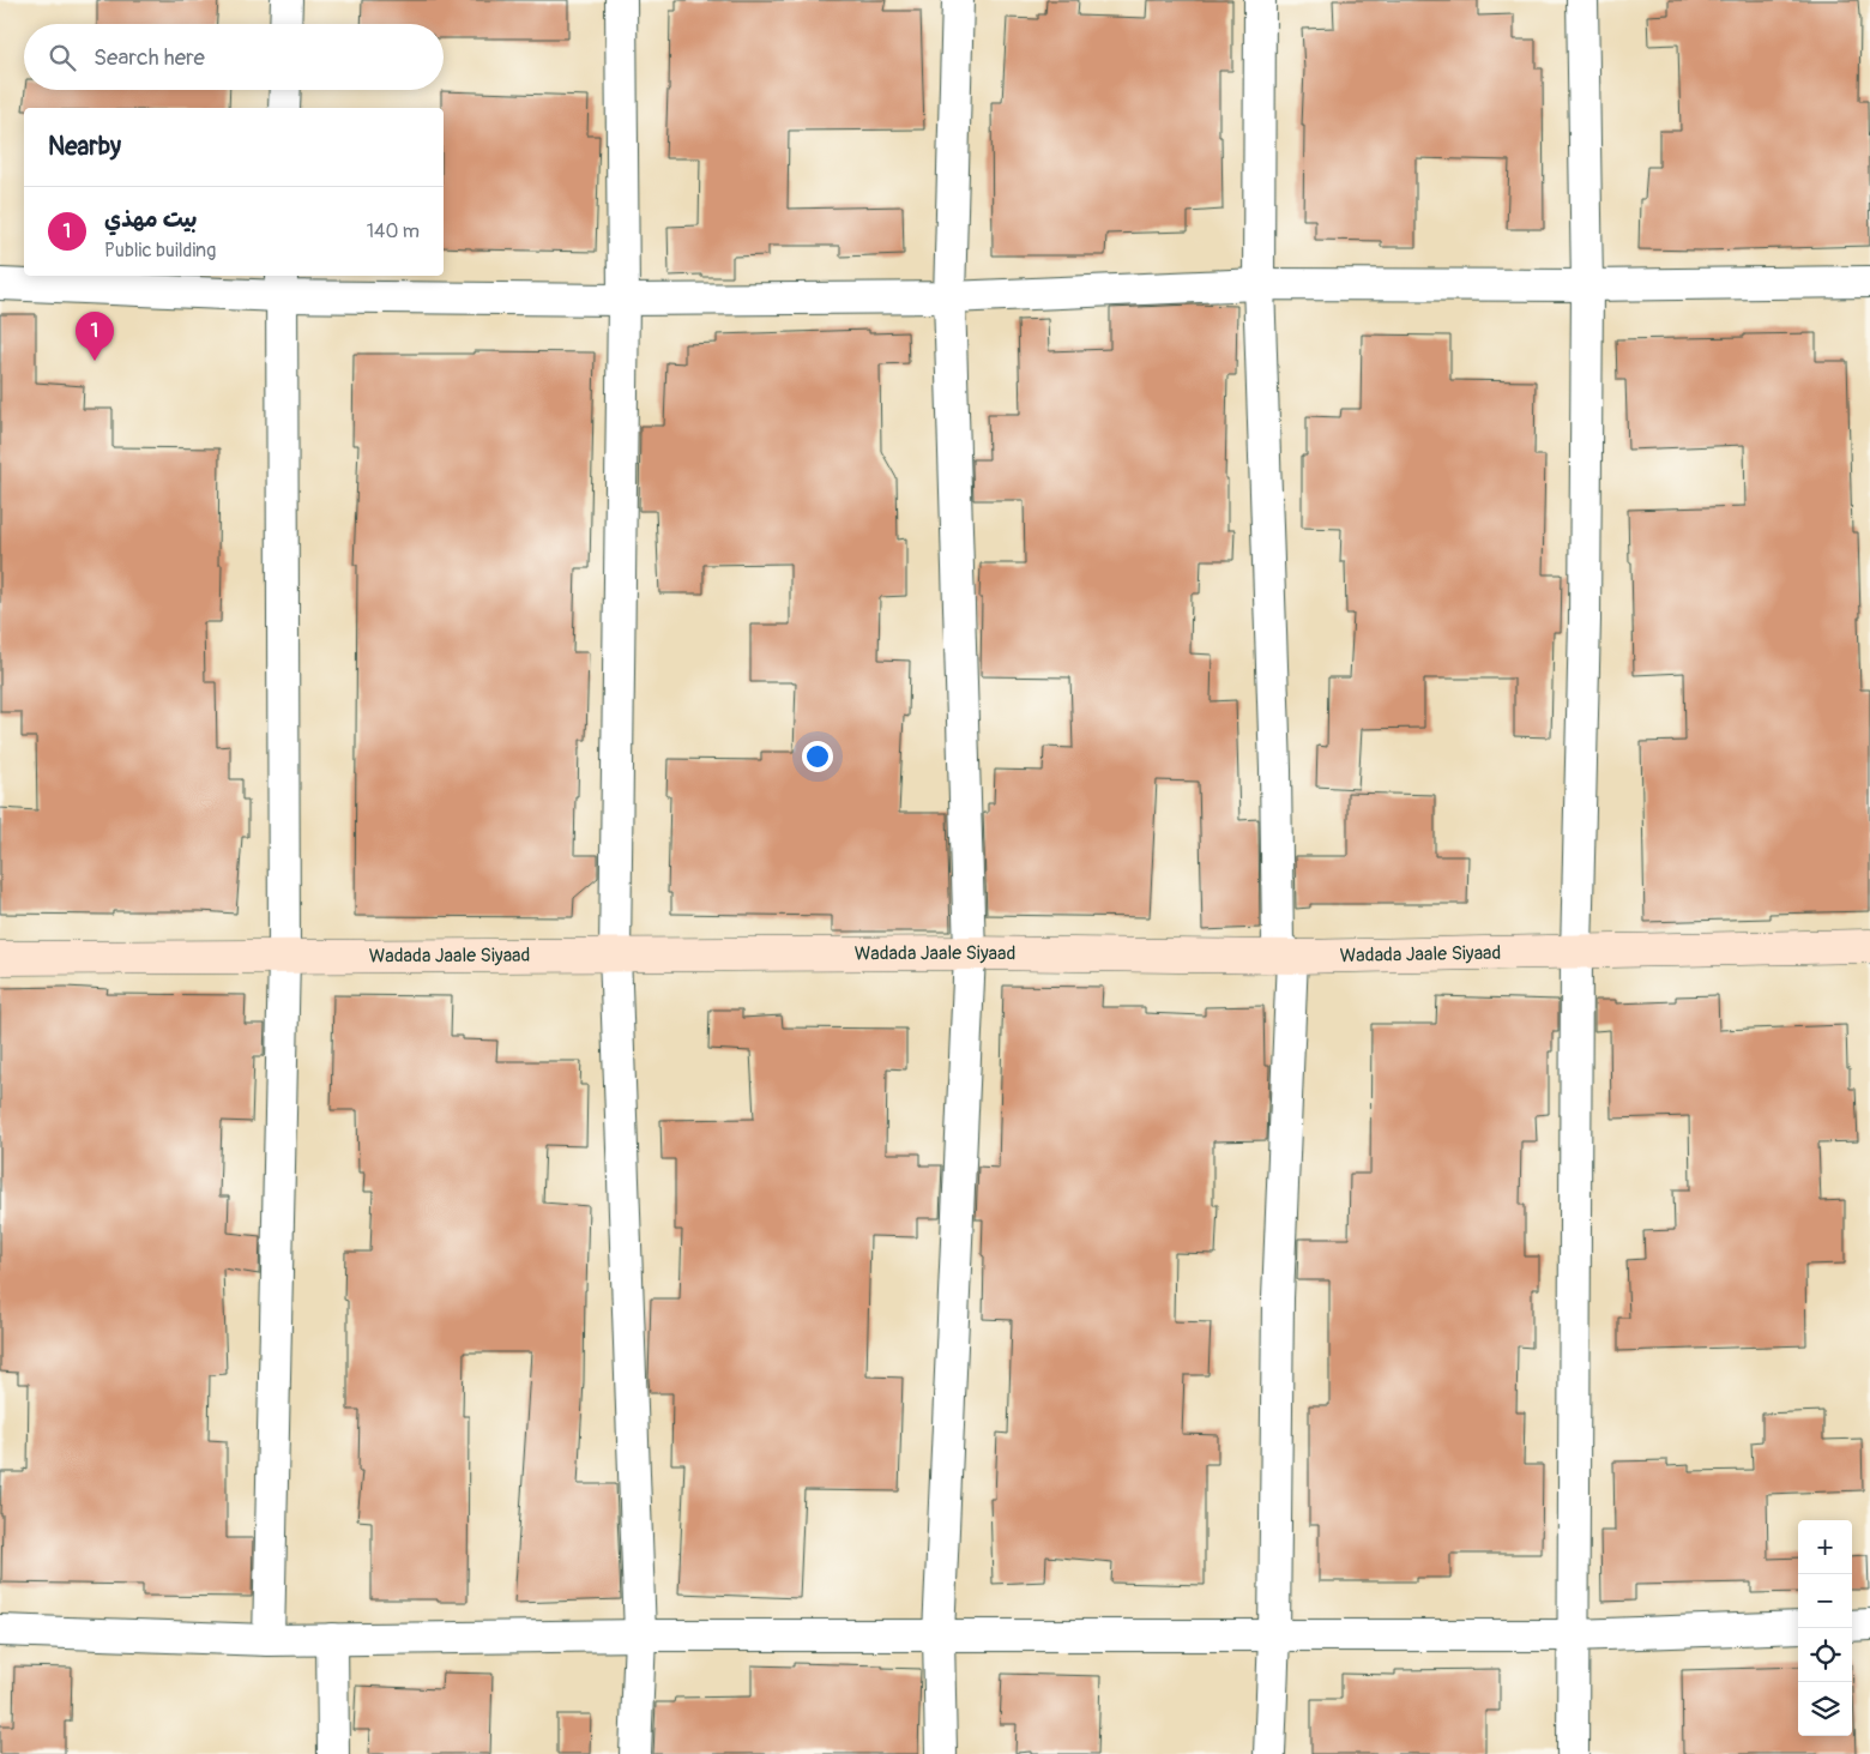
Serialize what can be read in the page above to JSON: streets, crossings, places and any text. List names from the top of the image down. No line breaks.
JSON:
{"streets":{"main road":["Wadada Jaale Siyaad"]},"page":{"search":"Search here","heading":"Nearby","list":[{"mark":"1","name":"بيت مهذي","note":"Public building","value":"140 m"}],"pins":"1","map_buttons":["+","−"]}}
